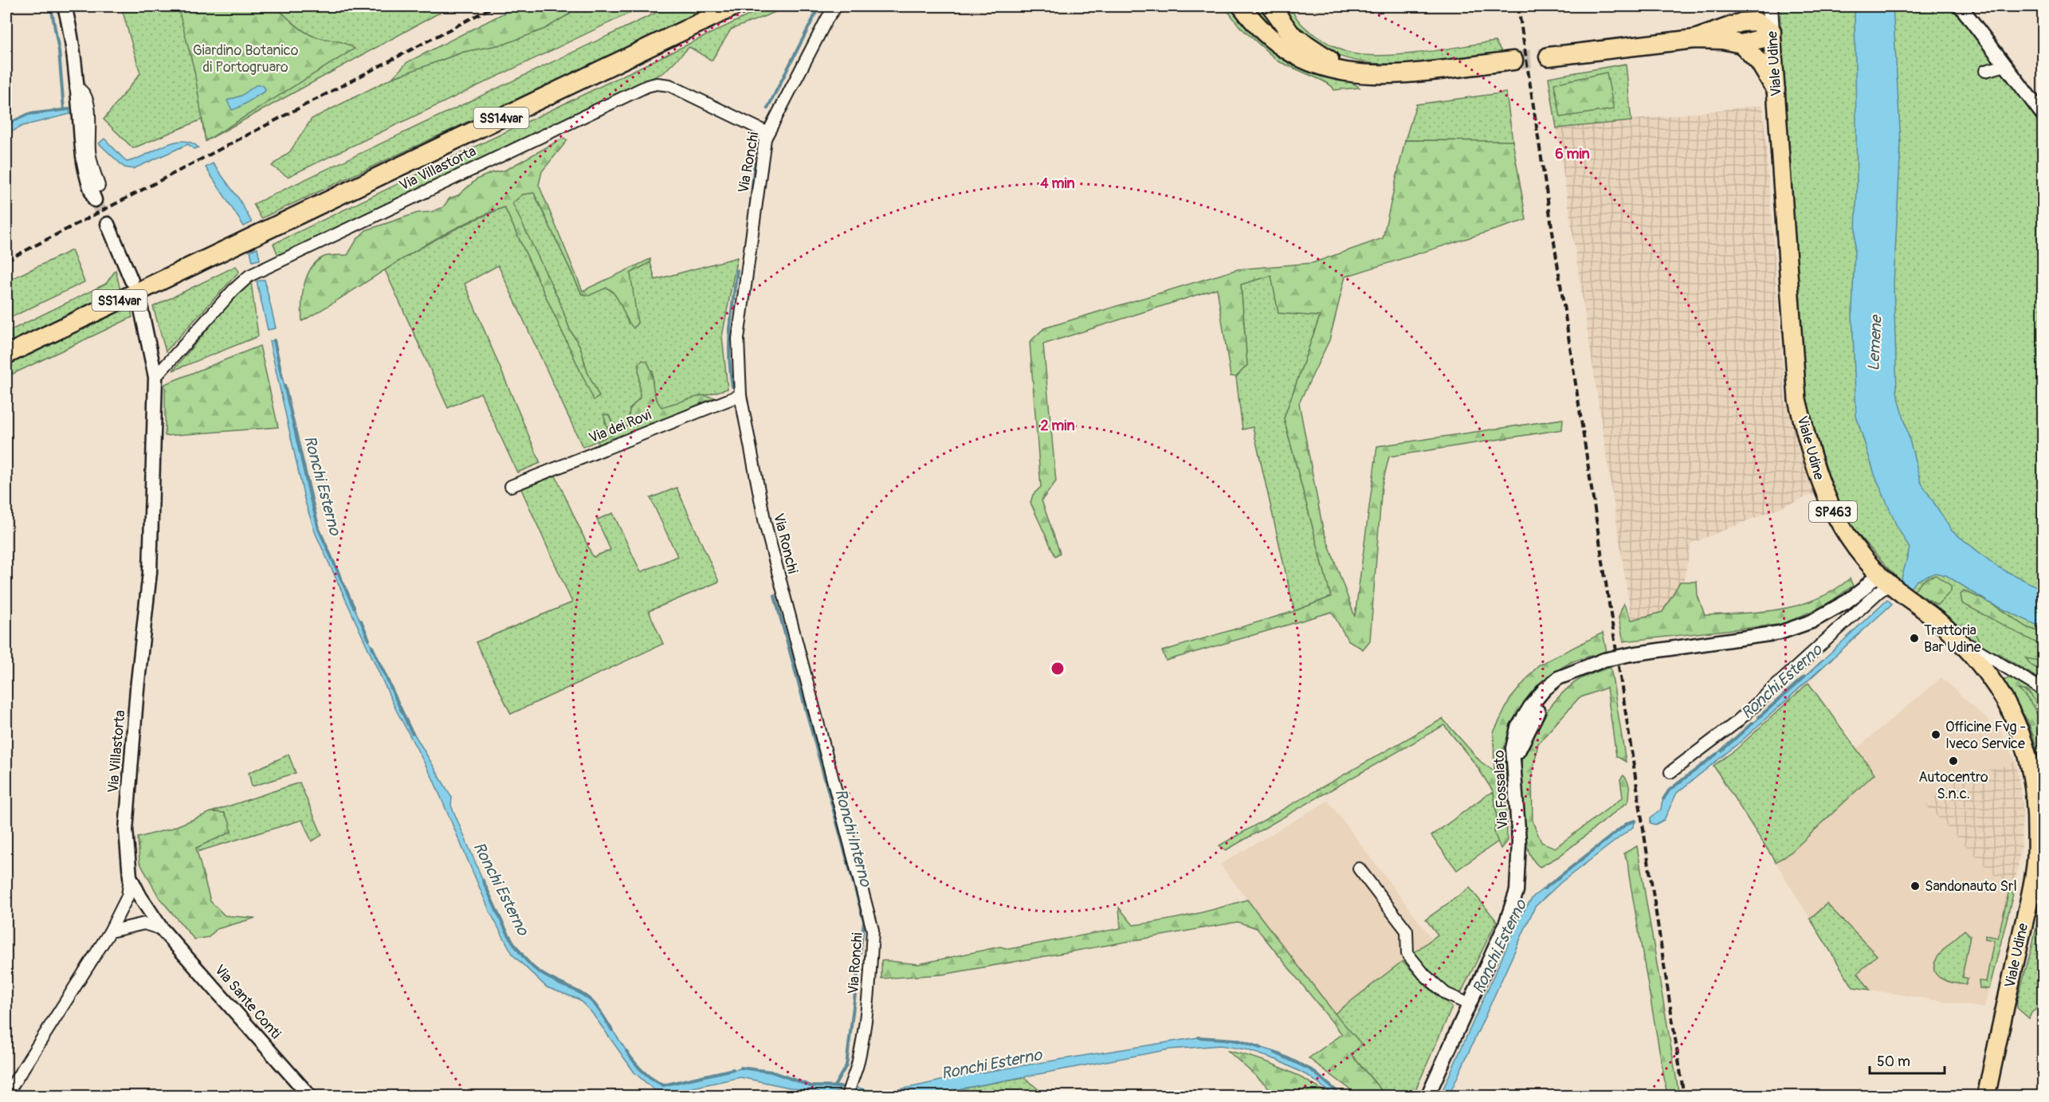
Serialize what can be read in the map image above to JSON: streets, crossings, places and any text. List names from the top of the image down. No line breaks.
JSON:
{"streets":{"highway":["SS14var"],"main road":["Viale Udine","SP463"],"street":["Via Ronchi","Via Villastorta","Via dei Rovi","Via Fossalato","Via Sante Conti"]},"crossings":[["Viale Udine","Via Fossalato"],["Via Ronchi","Via Villastorta"],["Via Ronchi","Via dei Rovi"],["Via Villastorta","Via Sante Conti"]],"water":["Lemene","Ronchi Esterno","Ronchi Interno"],"parks":["Giardino Botanico di Portogruaro"],"places":["Trattoria Bar Udine","Officine Fvg - Iveco Service","Autocentro S.n.c.","Sandonauto Srl"],"scale_bar":"50 m","rings":["6 min","4 min","2 min"]}
